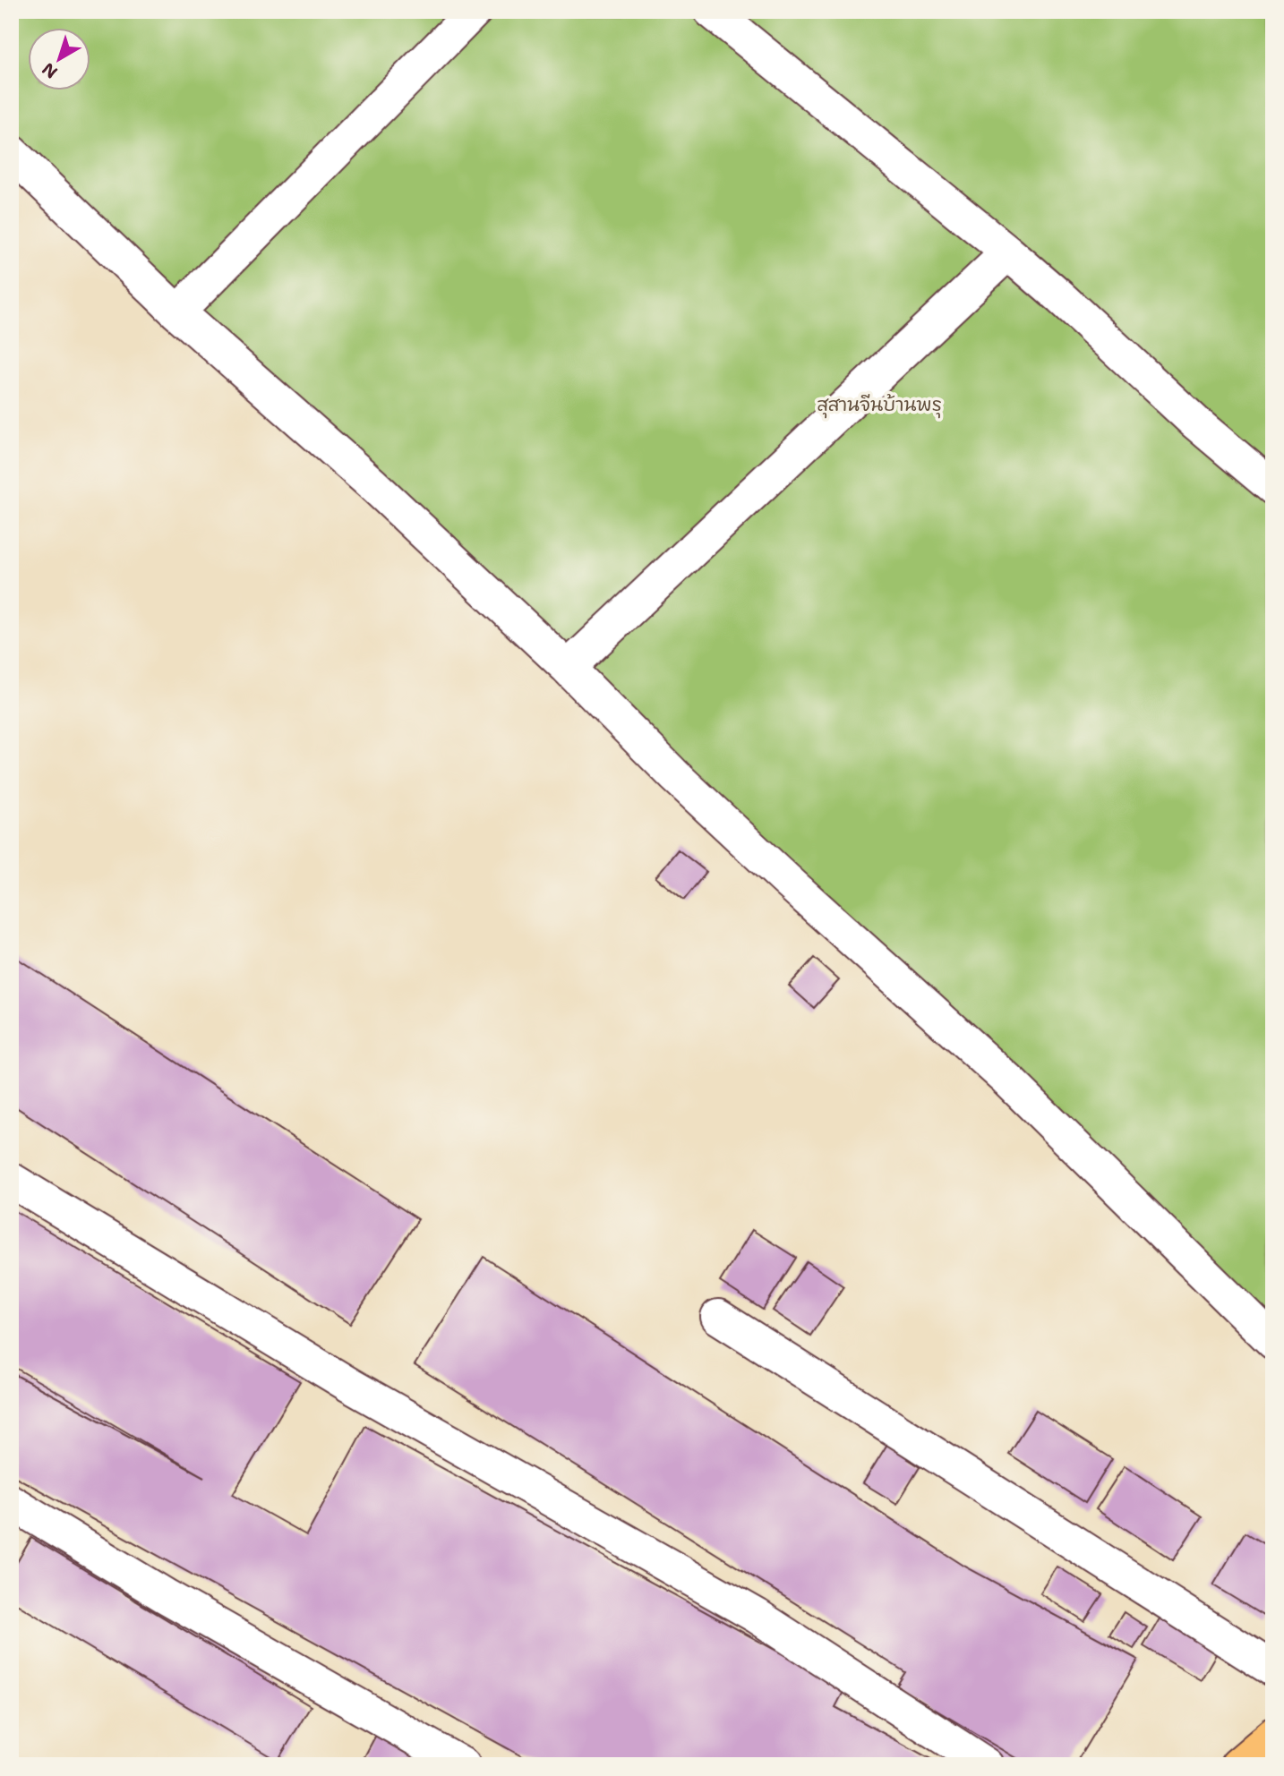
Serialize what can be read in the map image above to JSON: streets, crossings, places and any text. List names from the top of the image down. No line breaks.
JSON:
{"parks":["สุสานจีนบ้านพรุ"],"north":"bottom left"}
